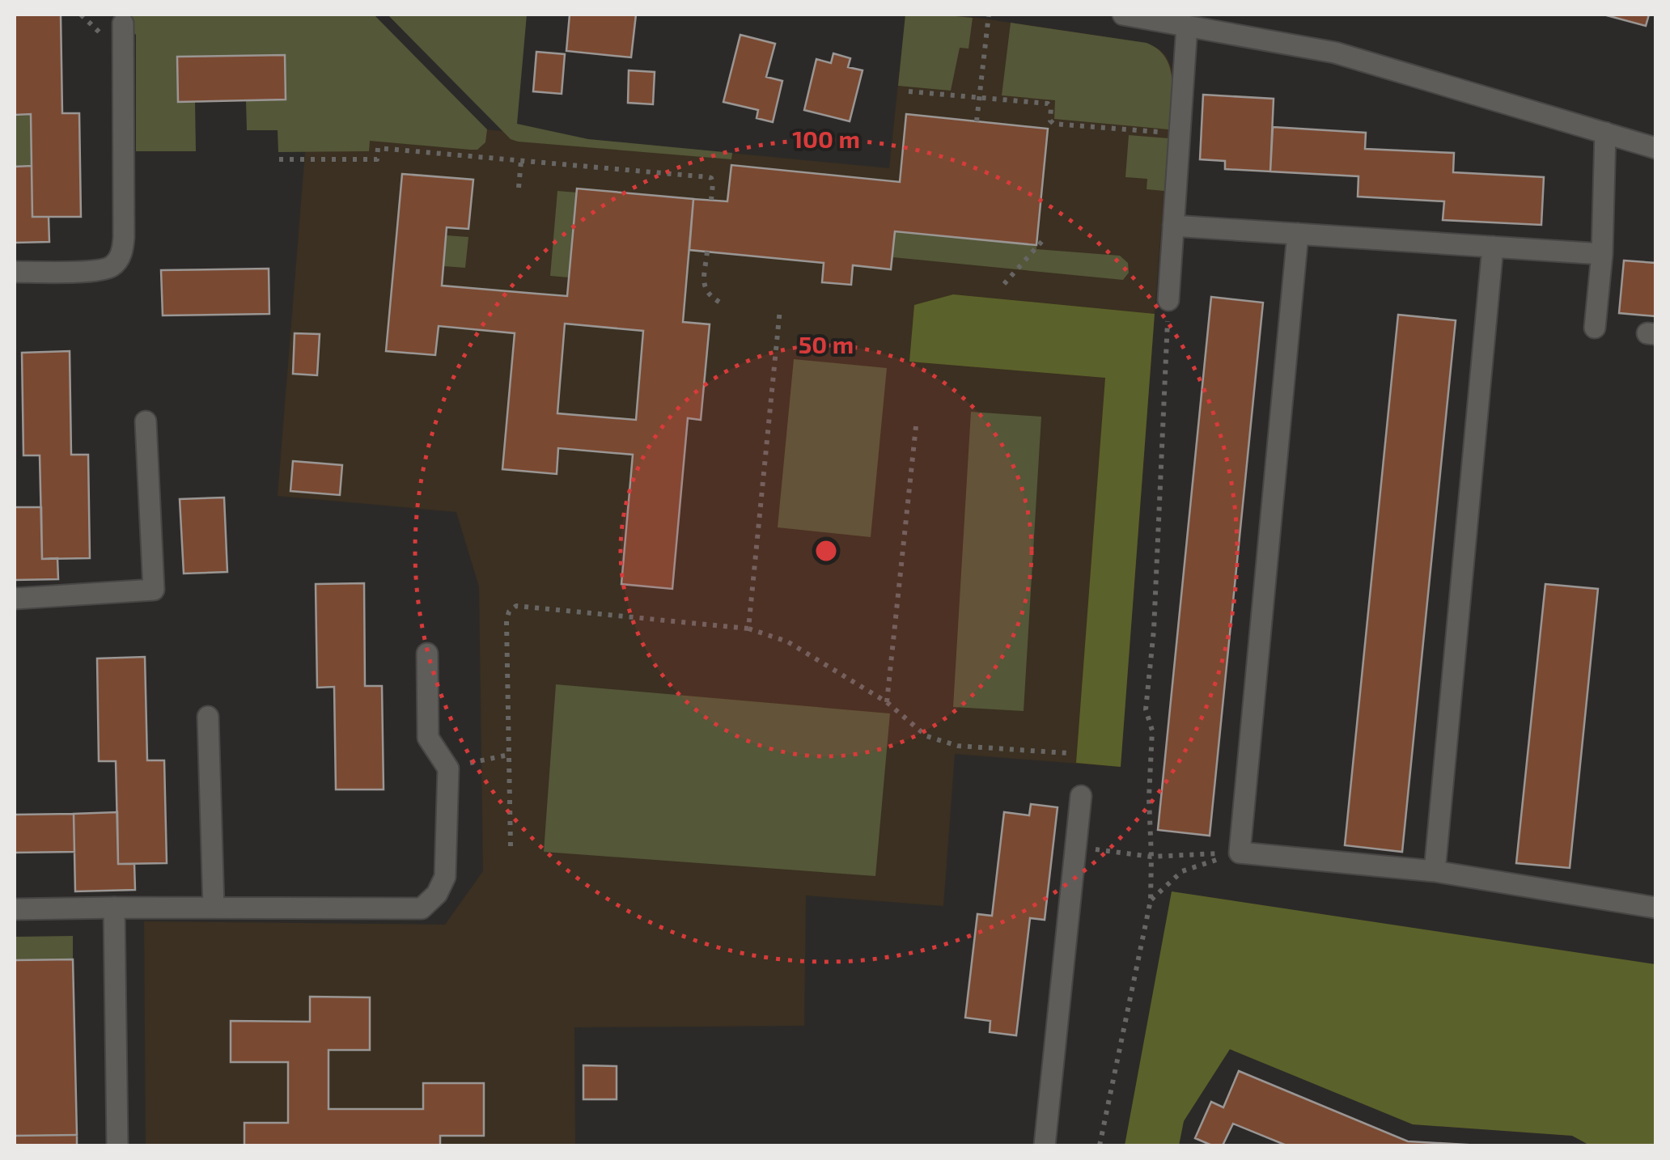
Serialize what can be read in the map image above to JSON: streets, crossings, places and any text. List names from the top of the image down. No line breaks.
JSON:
{"rings":["100 m","50 m"]}
